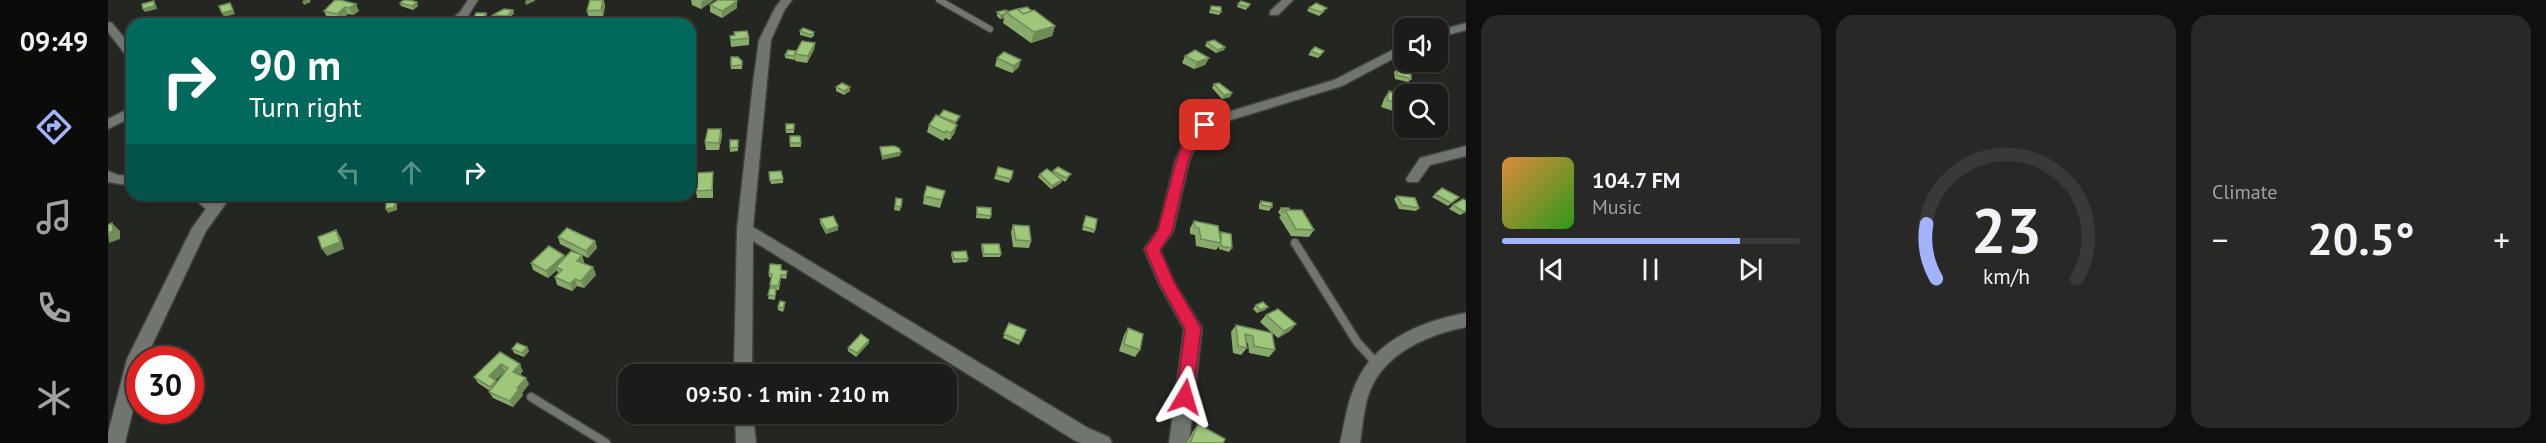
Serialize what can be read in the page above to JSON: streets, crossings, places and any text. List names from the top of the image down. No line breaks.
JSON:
{"page":{"tabs":"09:49","tile":"Climate","turn":["90 m","Turn right"],"song":["104.7 FM","Music"],"heat":["−","20.5°","+"],"limit":"30","trip":"09:50 · 1 min · 210 m","gauge":["23","km/h"]}}
